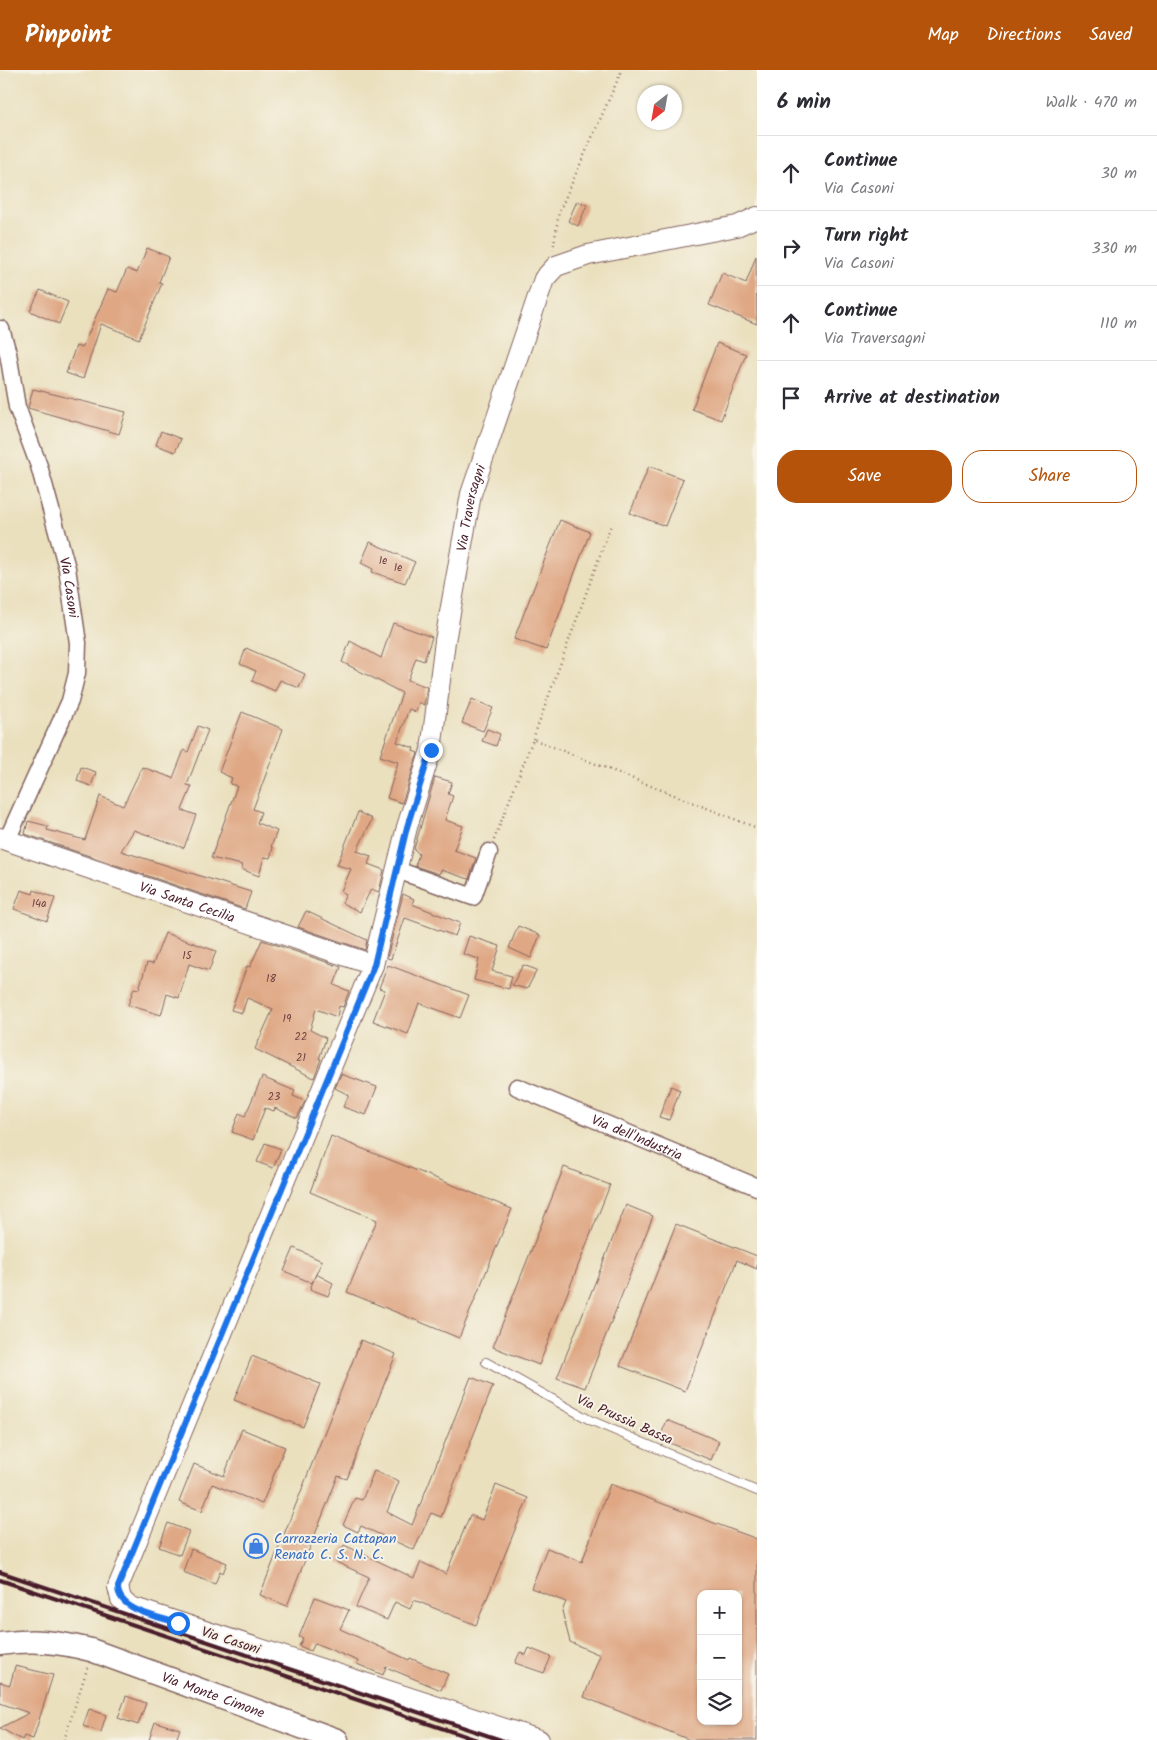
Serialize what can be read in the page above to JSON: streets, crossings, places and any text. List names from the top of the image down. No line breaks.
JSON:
{"streets":{"main road":["Via Monte Cimone"],"street":["Via Traversagni","Via Casoni","Via Santa Cecilia","Via dell'Industria"],"lane":["Via Prussia Bassa"]},"crossings":[["Via Traversagni","Via Casoni"],["Via Traversagni","Via Santa Cecilia"],["Via Casoni","Via Santa Cecilia"]],"places":{"shop":["Carrozzeria Cattapan Renato C. S. N. C."]},"house_numbers":["1e","1e","14a","15","18","19","22","21","23"],"north":"bottom left","page":{"header":"Pinpoint","nav":["Map","Directions","Saved"],"heading":["6 min","Walk · 470 m"],"list":[["Continue","Via Casoni","30 m"],["Turn right","Via Casoni","330 m"],["Continue","Via Traversagni","110 m"],"Arrive at destination"],"buttons":["Save","Share"],"map_buttons":["+","−"]}}
